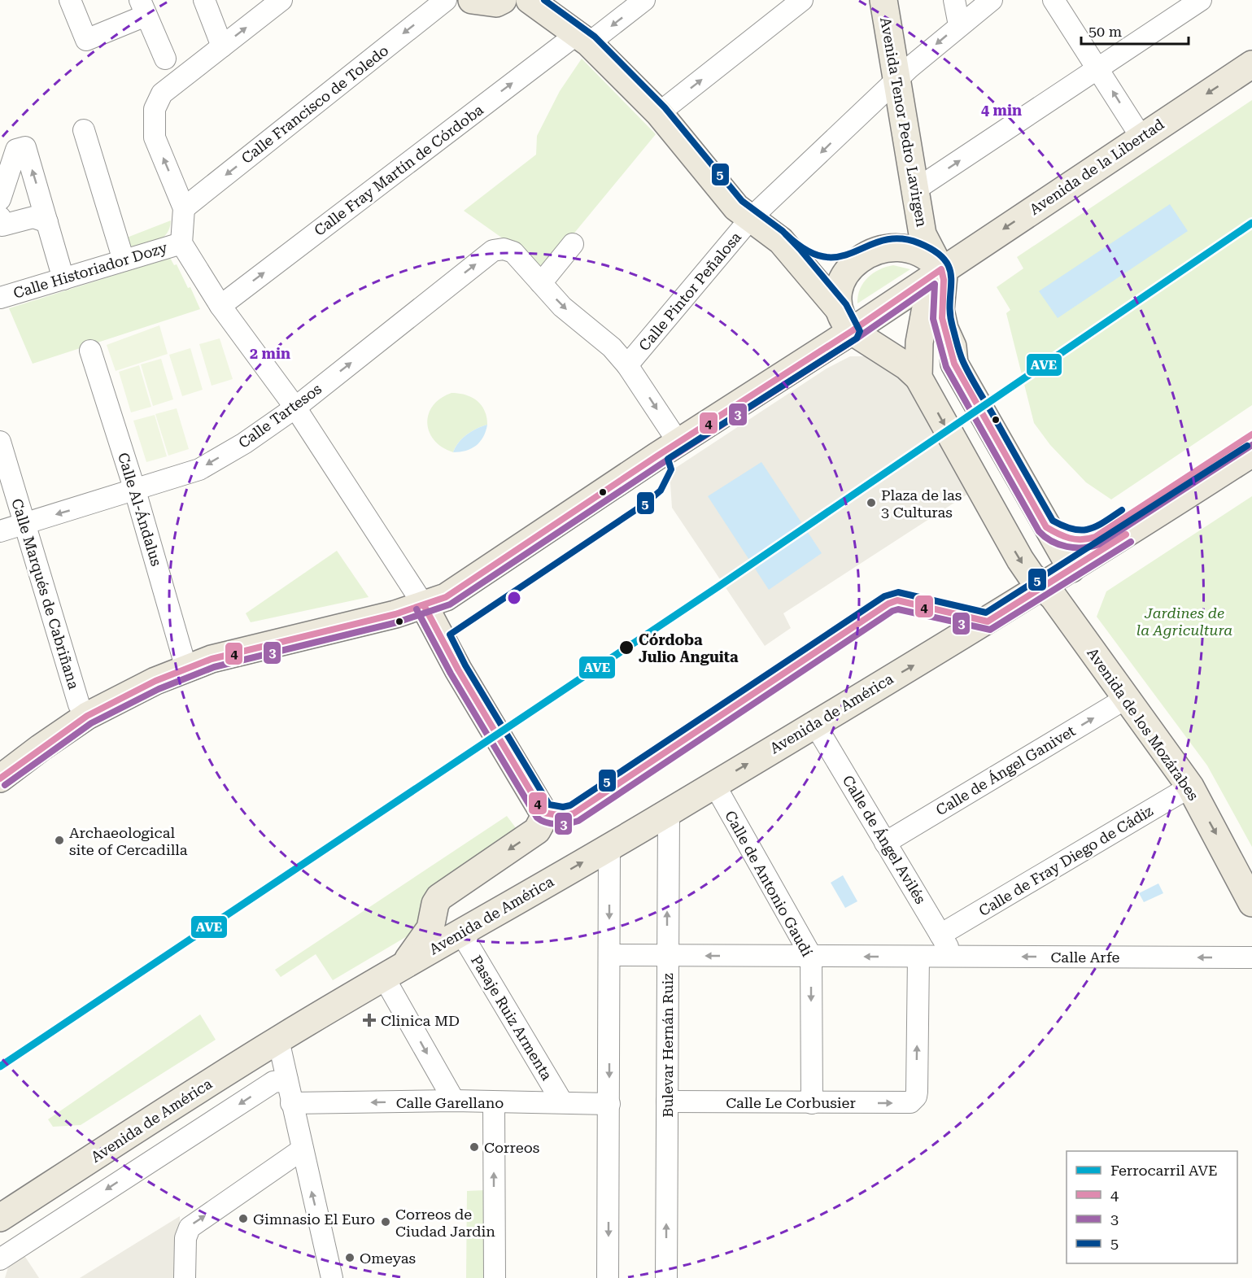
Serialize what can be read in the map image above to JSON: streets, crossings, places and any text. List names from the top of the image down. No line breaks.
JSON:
{"streets":{"main road":["Avenida Tenor Pedro Lavirgen","Avenida de la Libertad","Avenida de América","Avenida de los Mozárabes"],"street":["Calle Francisco de Toledo","Calle Fray Martín de Córdoba","Calle Historiador Dozy","Calle Pintor Peñalosa","Calle Tartesos","Calle Al-Ándalus","Calle Marqués de Cabriñana","Calle de Ángel Ganivet","Calle de Ángel Avilés","Calle de Fray Diego de Cádiz","Calle de Antonio Gaudí","Calle Arfe","Pasaje Ruiz Armenta","Bulevar Hernán Ruiz","Calle Garellano","Calle Le Corbusier"]},"crossings":[["Avenida Tenor Pedro Lavirgen","Avenida de la Libertad"],["Avenida Tenor Pedro Lavirgen","Calle Pintor Peñalosa"],["Avenida de la Libertad","Calle Al-Ándalus"],["Avenida de la Libertad","Calle Marqués de Cabriñana"],["Avenida de la Libertad","Avenida de América"],["Calle Tartesos","Calle Al-Ándalus"],["Calle Tartesos","Calle Marqués de Cabriñana"],["Avenida de América","Avenida de los Mozárabes"],["Avenida de América","Calle de Ángel Avilés"],["Avenida de América","Calle de Antonio Gaudí"],["Avenida de América","Pasaje Ruiz Armenta"],["Avenida de América","Bulevar Hernán Ruiz"],["Avenida de los Mozárabes","Calle de Ángel Ganivet"],["Avenida de los Mozárabes","Calle de Fray Diego de Cádiz"],["Calle de Ángel Ganivet","Calle de Ángel Avilés"],["Calle de Ángel Avilés","Calle de Fray Diego de Cádiz"],["Calle de Ángel Avilés","Calle Arfe"],["Calle de Fray Diego de Cádiz","Calle Arfe"],["Calle de Fray Diego de Cádiz","Calle Le Corbusier"],["Calle de Antonio Gaudí","Calle Arfe"],["Calle de Antonio Gaudí","Calle Le Corbusier"],["Calle Arfe","Bulevar Hernán Ruiz"],["Calle Arfe","Calle Le Corbusier"],["Pasaje Ruiz Armenta","Calle Garellano"],["Bulevar Hernán Ruiz","Calle Le Corbusier"]],"one_way":["Calle Francisco de Toledo","Calle de Ángel Ganivet","Calle de Antonio Gaudí","Calle Arfe","Calle Garellano"],"parks":["Jardines de la Agricultura"],"places":{"other":["Plaza de las 3 Culturas","Córdoba Julio Anguita","Archaeological site of Cercadilla","Correos","Gimnasio El Euro","Correos de Ciudad Jardin","Omeyas"],"health":["Clinica MD"]},"lines":["transit line 5","rail line AVE","transit line 4","transit line 3"],"legend":["Ferrocarril AVE","4","3","5"],"scale_bar":"50 m","rings":["4 min","2 min"]}
